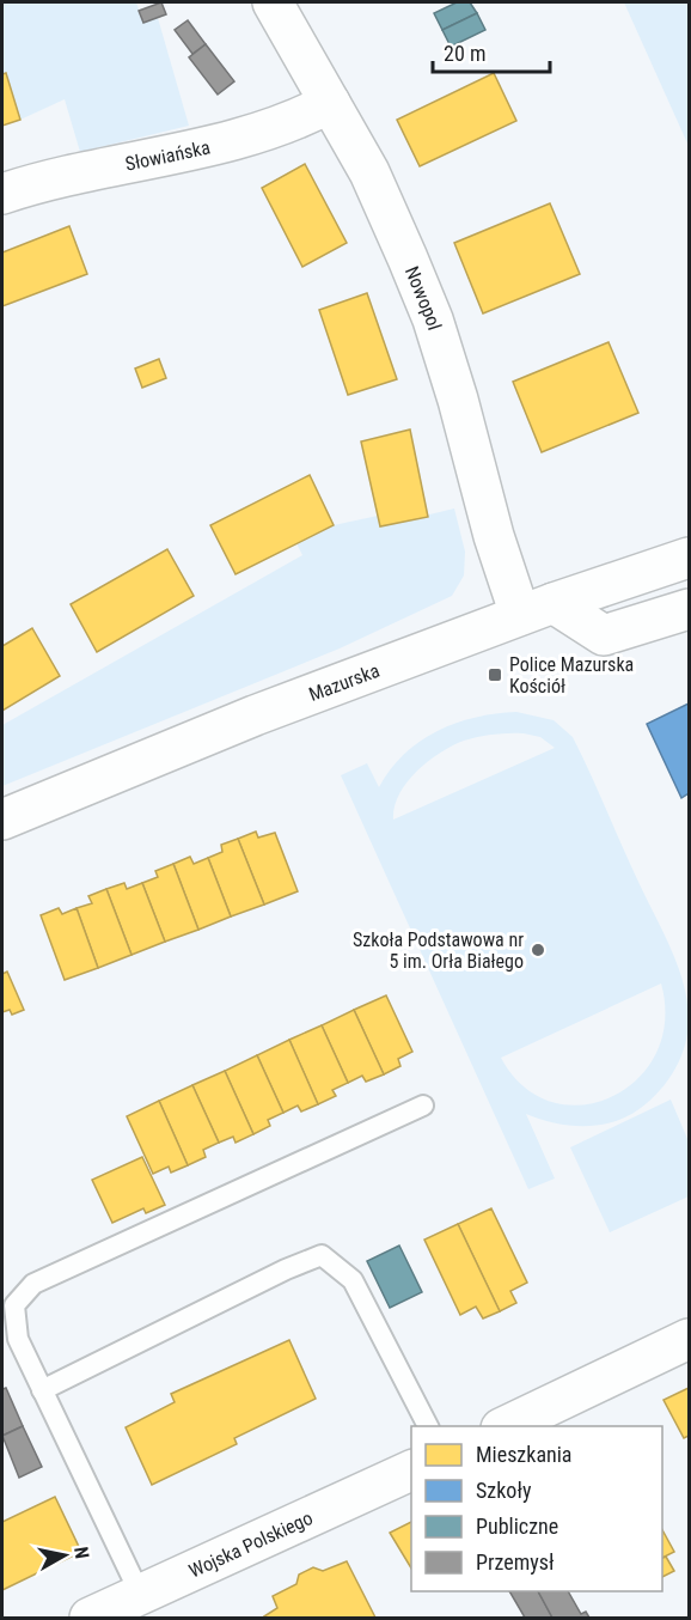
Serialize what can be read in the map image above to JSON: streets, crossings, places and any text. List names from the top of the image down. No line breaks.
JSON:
{"streets":{"street":["Słowiańska","Nowopol","Mazurska","Wojska Polskiego"]},"crossings":[["Słowiańska","Nowopol"],["Nowopol","Mazurska"]],"places":{"transit":["Police Mazurska Kościół"],"other":["Szkoła Podstawowa nr 5 im. Orła Białego"]},"legend":["Mieszkania","Szkoły","Publiczne","Przemysł"],"scale_bar":"20 m","north":"right"}
